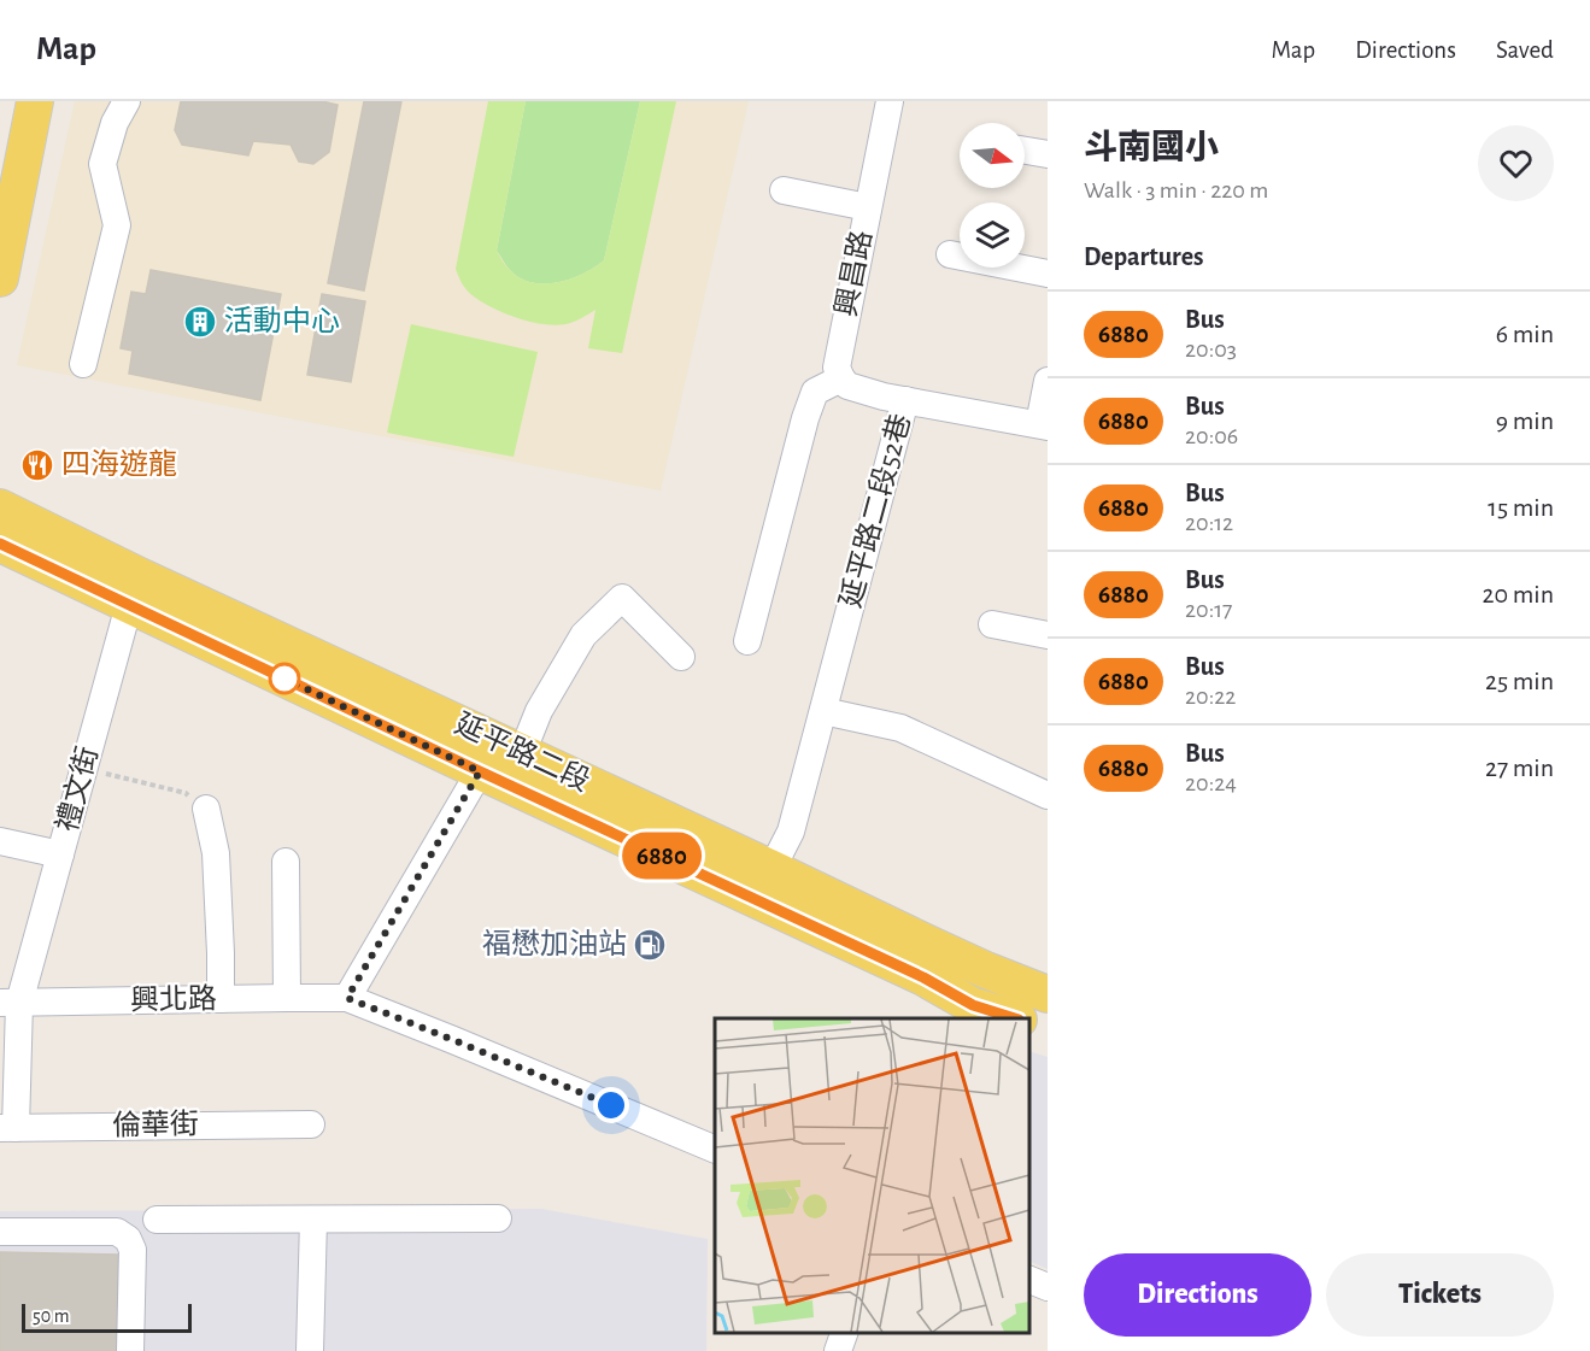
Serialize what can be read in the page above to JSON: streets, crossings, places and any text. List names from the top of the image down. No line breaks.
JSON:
{"streets":{"main road":["延平路二段"],"street":["興昌路","延平路二段52巷","禮文街","興北路","倫華街"]},"crossings":[["延平路二段52巷","延平路二段"],["延平路二段","禮文街"],["禮文街","興北路"],["禮文街","倫華街"]],"places":{"building":["活動中心"],"restaurant":["四海遊龍"],"fuel station":["福懋加油站"]},"lines":["bus line 6880"],"scale_bar":"50 m","north":"right","page":{"header":"Map","nav":["Map","Directions","Saved"],"on_map":"6880","heading":[["斗南國小","Walk · 3 min · 220 m"],"Departures"],"list":[{"mark":"6880","name":"Bus","note":"20:03","value":"6 min"},{"mark":"6880","name":"Bus","note":"20:06","value":"9 min"},{"mark":"6880","name":"Bus","note":"20:12","value":"15 min"},{"mark":"6880","name":"Bus","note":"20:17","value":"20 min"},{"mark":"6880","name":"Bus","note":"20:22","value":"25 min"},{"mark":"6880","name":"Bus","note":"20:24","value":"27 min"}],"buttons":["Directions","Tickets"],"scale":"50 m"}}
